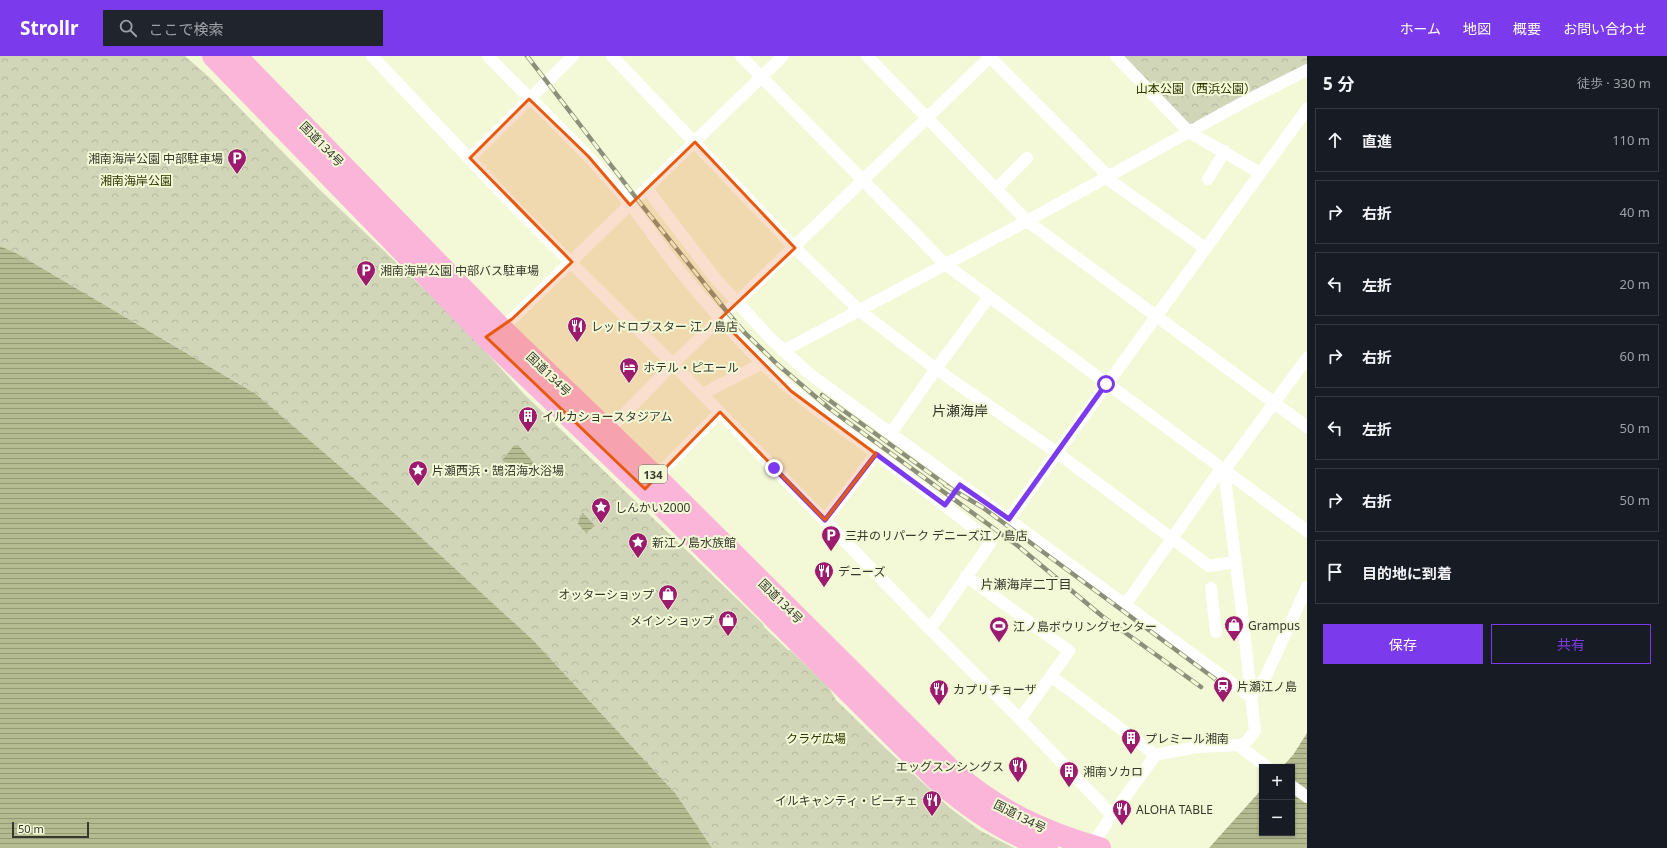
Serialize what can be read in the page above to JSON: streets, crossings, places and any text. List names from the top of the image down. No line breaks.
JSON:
{"streets":{"highway":["国道134号","134"]},"districts":["片瀬海岸","片瀬海岸二丁目"],"parks":["山本公園（西浜公園）","湘南海岸公園","クラゲ広場"],"places":{"parking":["湘南海岸公園 中部駐車場","湘南海岸公園 中部バス駐車場","三井のリパーク デニーズ江ノ島店"],"restaurant":["レッドロブスター 江ノ島店","デニーズ","カプリチョーザ","エッグスンシングス","イルキャンティ・ビーチェ","ALOHA TABLE"],"hotel":["ホテル・ピエール"],"building":["イルカショースタジアム","プレミール湘南","湘南ソカロ"],"place":["片瀬西浜・鵠沼海水浴場","しんかい2000","新江ノ島水族館"],"shop":["オッターショップ","メインショップ","Grampus"],"sports":["江ノ島ボウリングセンター"],"station":["片瀬江ノ島"]},"scale_bar":"50 m","page":{"header":"Strollr","search":"ここで検索","nav":["ホーム","地図","概要","お問い合わせ"],"heading":["5 分","徒歩 · 330 m"],"list":[["直進","110 m"],["右折","40 m"],["左折","20 m"],["右折","60 m"],["左折","50 m"],["右折","50 m"],"目的地に到着"],"buttons":["保存","共有"],"map_buttons":["+","−"],"scale":"50 m"}}
